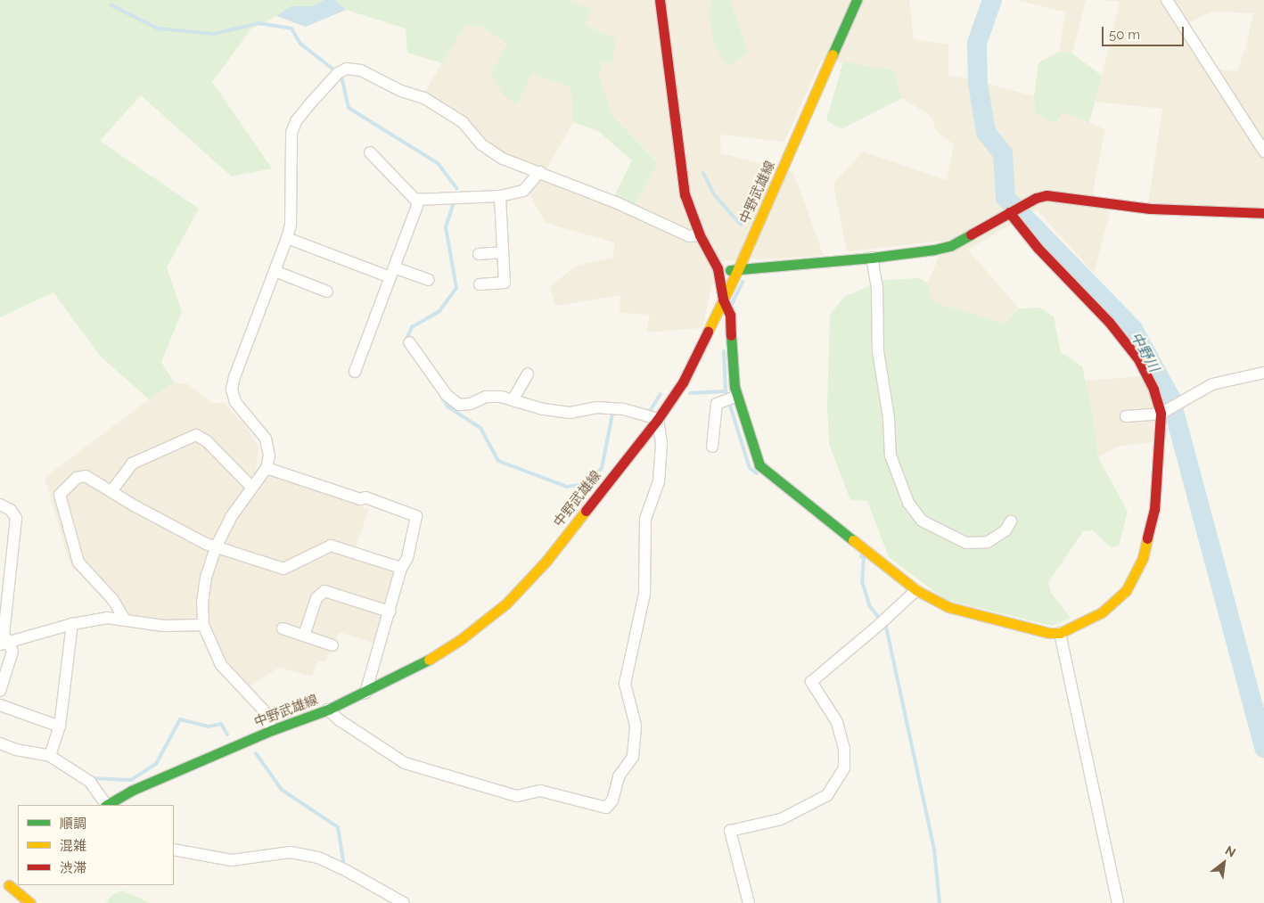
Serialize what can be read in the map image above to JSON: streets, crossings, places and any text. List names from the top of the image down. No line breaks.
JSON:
{"streets":{"street":["中野武雄線"]},"water":["中野川"],"legend":["順調","混雑","渋滞"],"scale_bar":"50 m","north":"top right"}
